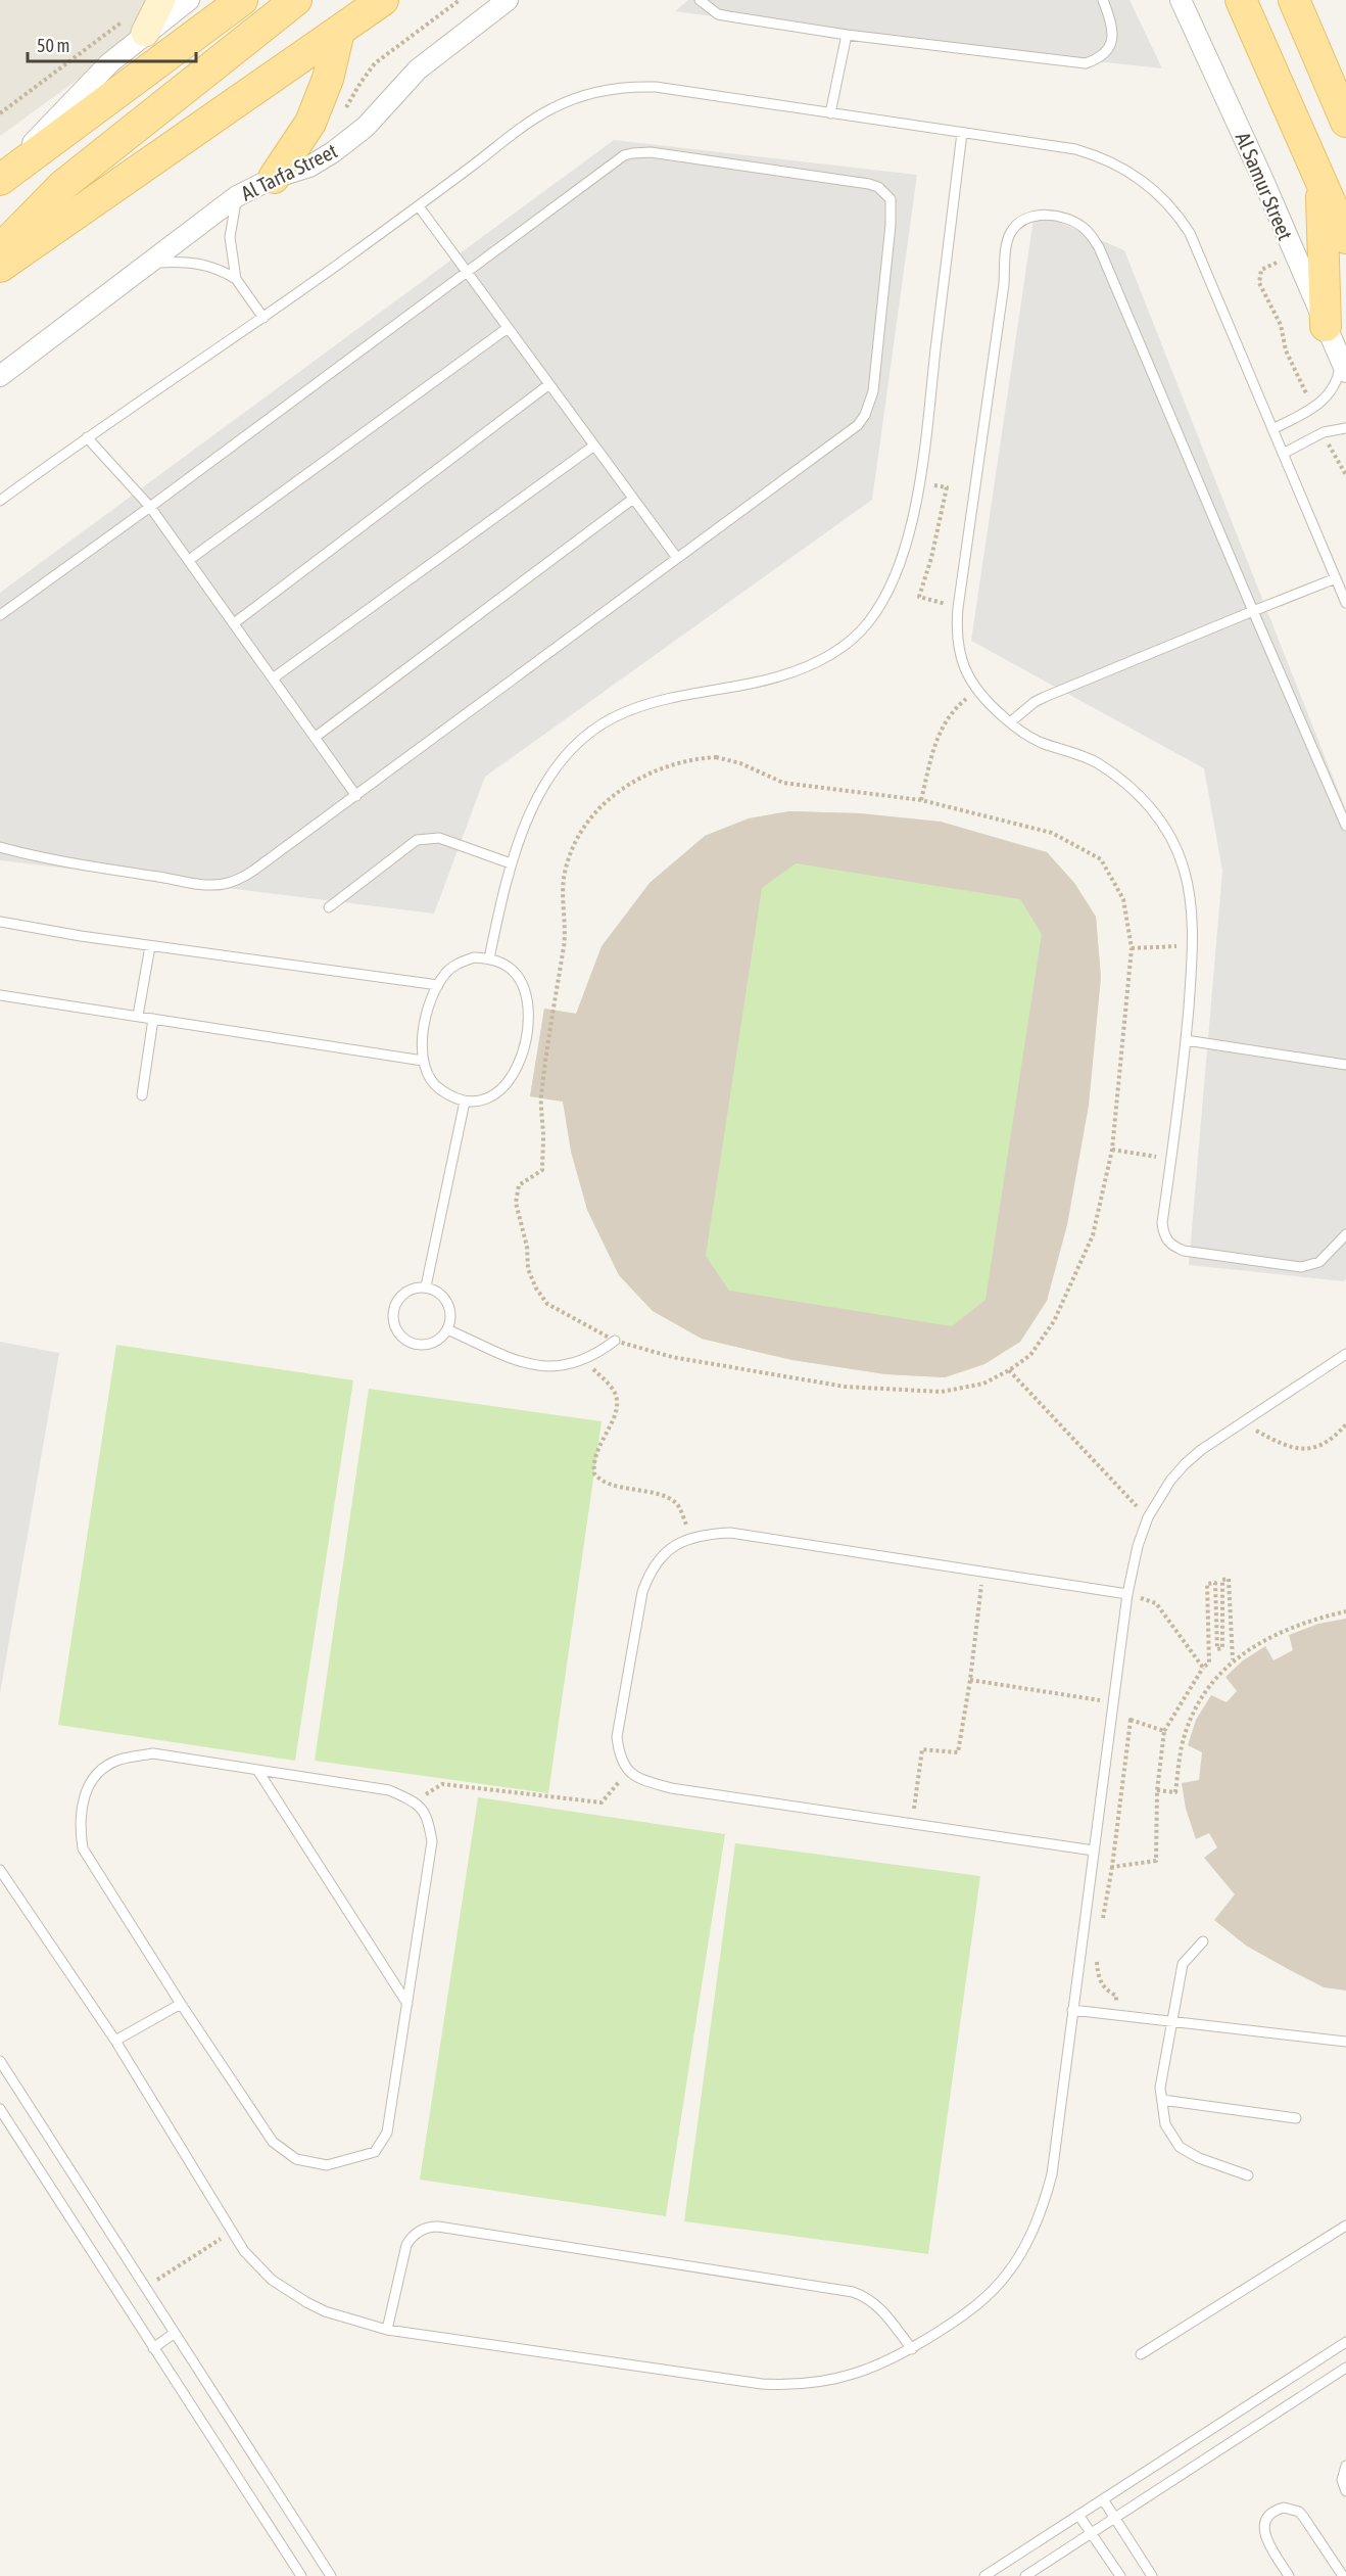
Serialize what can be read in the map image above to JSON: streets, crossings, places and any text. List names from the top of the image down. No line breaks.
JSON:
{"streets":{"street":["Al Tarfa Street","Al Samur Street"]},"scale_bar":"50 m"}
